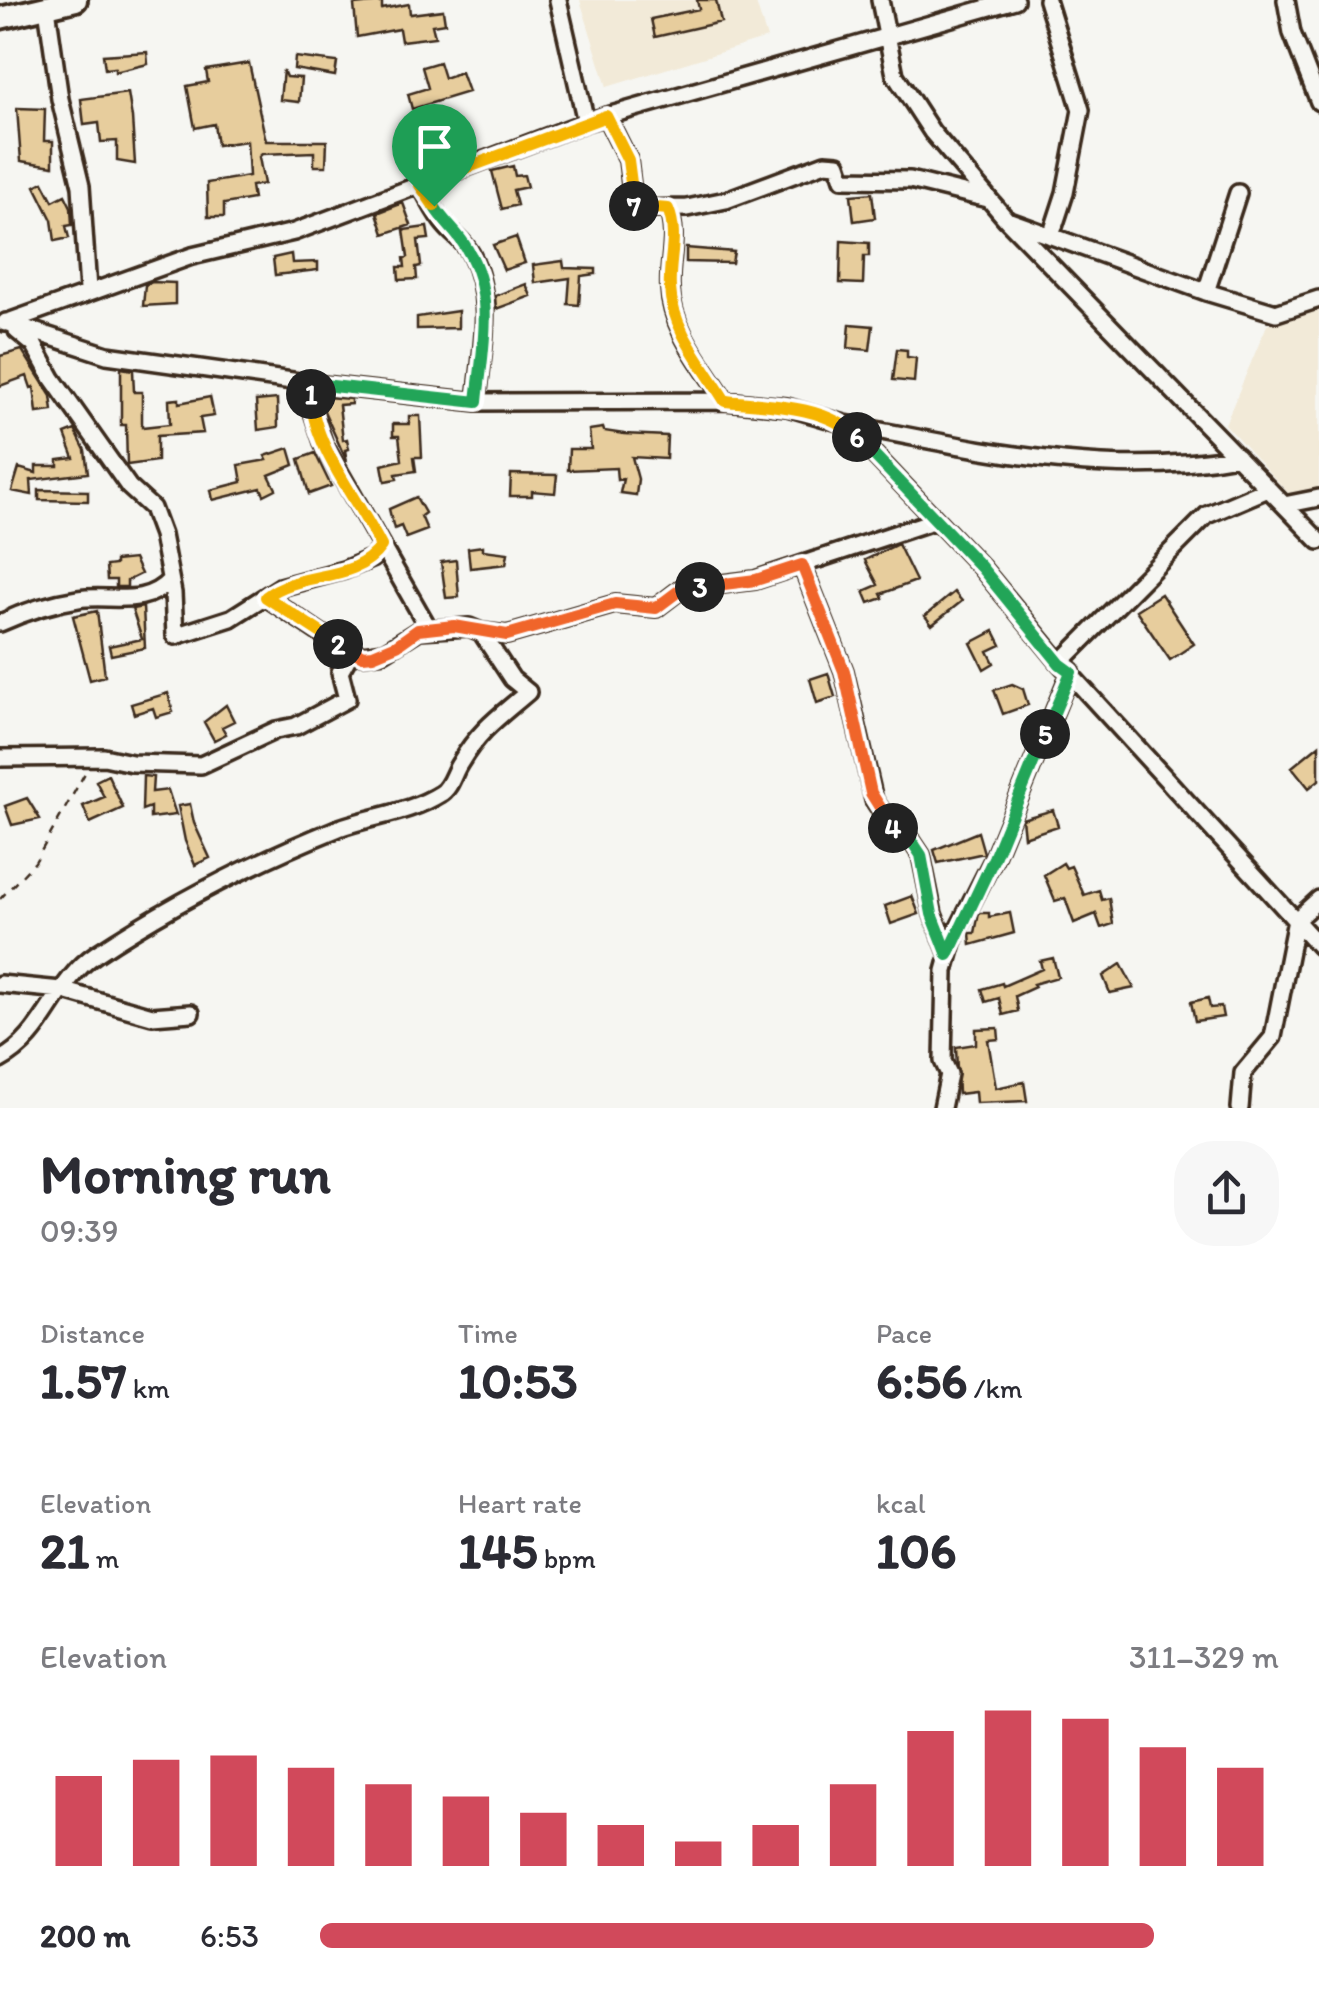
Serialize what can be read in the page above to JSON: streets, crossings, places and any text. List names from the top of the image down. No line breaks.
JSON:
{"page":{"pins":["7","1","6","3","2","5","4"],"heading":["Morning run","09:39"],"stats":[["Distance","1.57 km"],["Time","10:53"],["Pace","6:56 /km"],["Elevation","21 m"],["Heart rate","145 bpm"],["kcal","106"]],"chart":["Elevation","311–329 m"],"list":[{"name":"200 m","note":"6:53"}]}}
